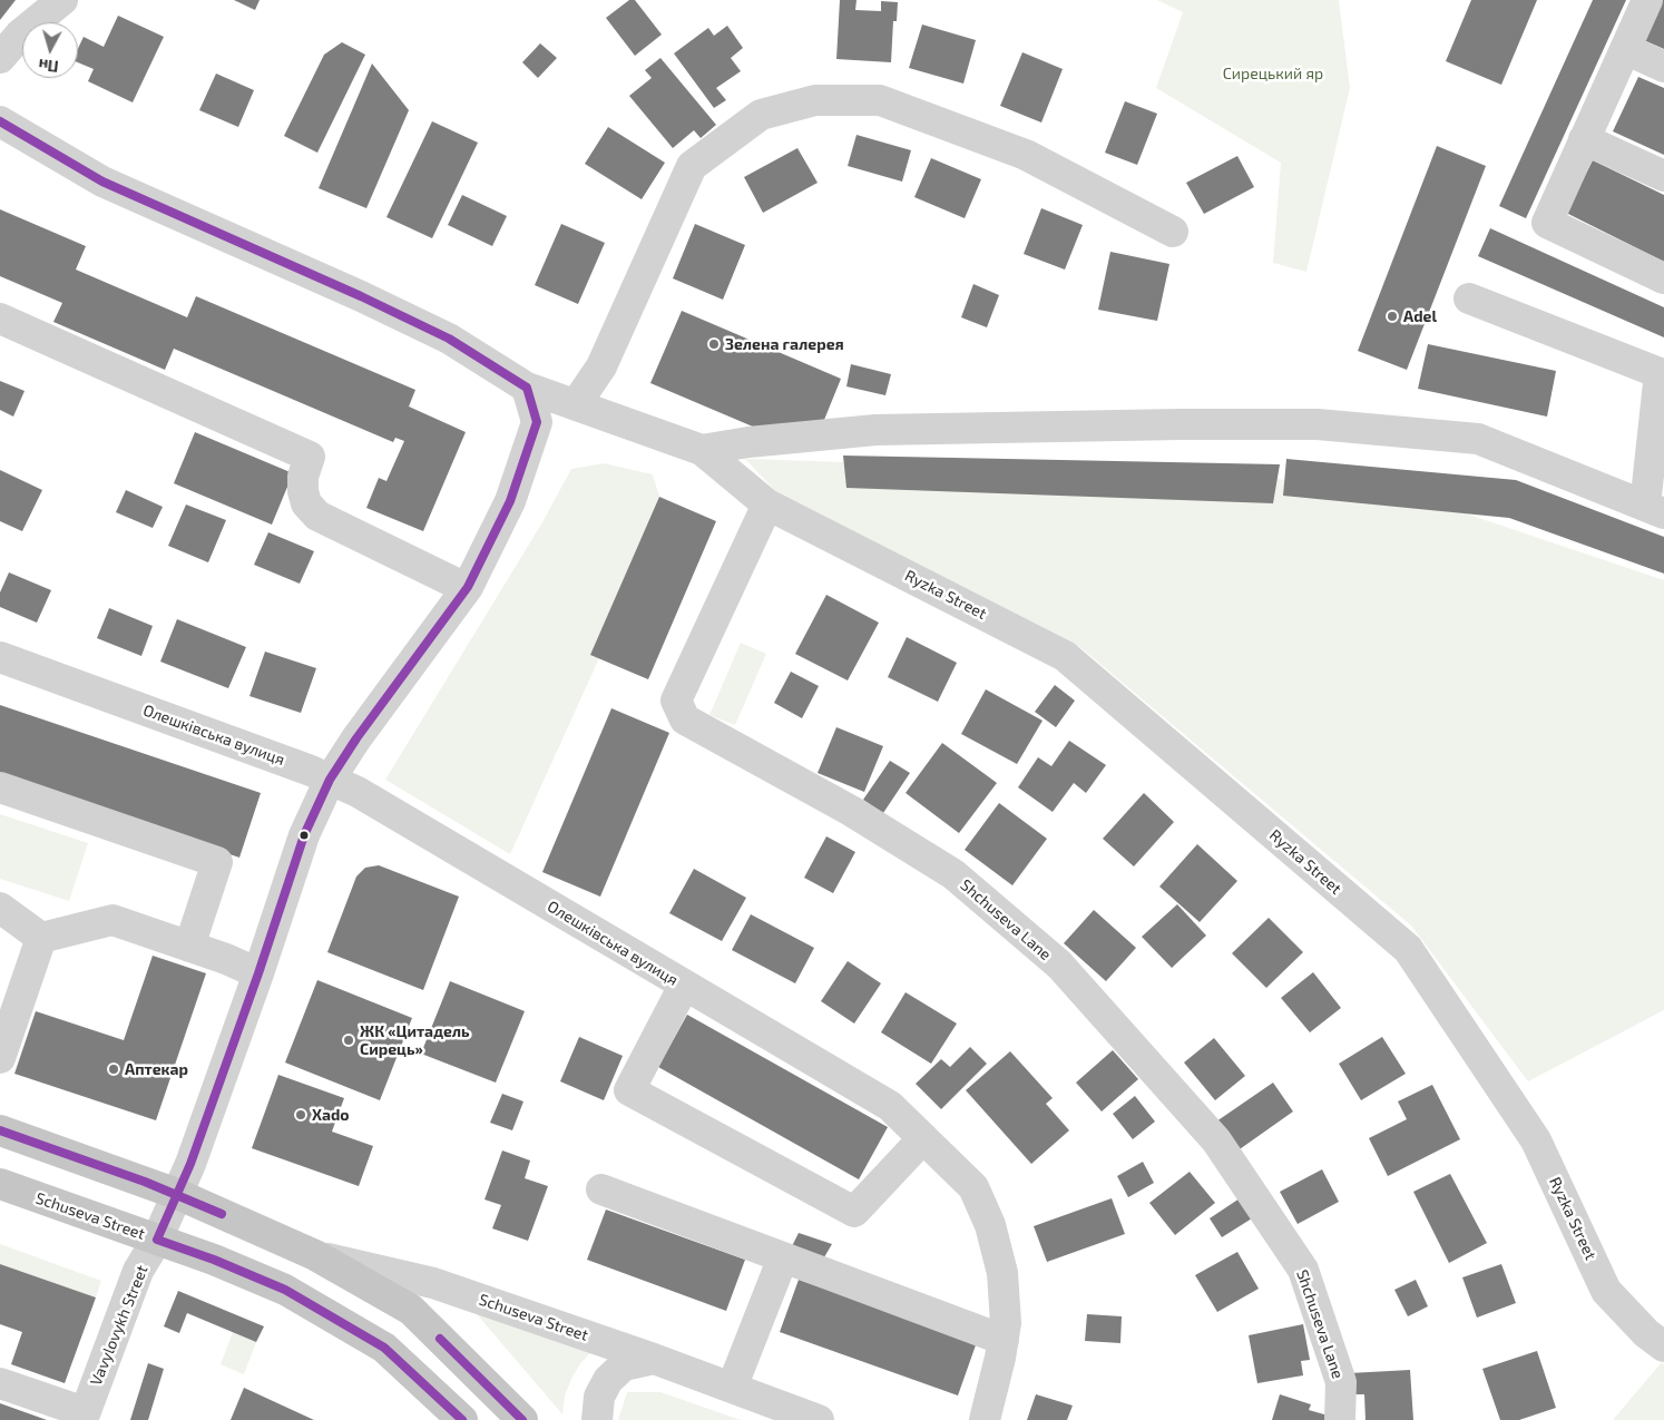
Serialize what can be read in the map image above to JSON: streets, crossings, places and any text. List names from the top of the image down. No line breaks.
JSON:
{"streets":{"main road":["Schuseva Street"],"street":["Ryzka Street","Олешківська вулиця","Shchuseva Lane","Vavylovykh Street"]},"crossings":[["Ryzka Street","Shchuseva Lane"],["Ryzka Street","Vavylovykh Street"],["Олешківська вулиця","Vavylovykh Street"],["Schuseva Street","Vavylovykh Street"]],"parks":["Сирецький яр"],"places":["Adel","Зелена галерея","ЖК «Цитадель Сирець»","Аптекар","Xado"],"north":"bottom"}
